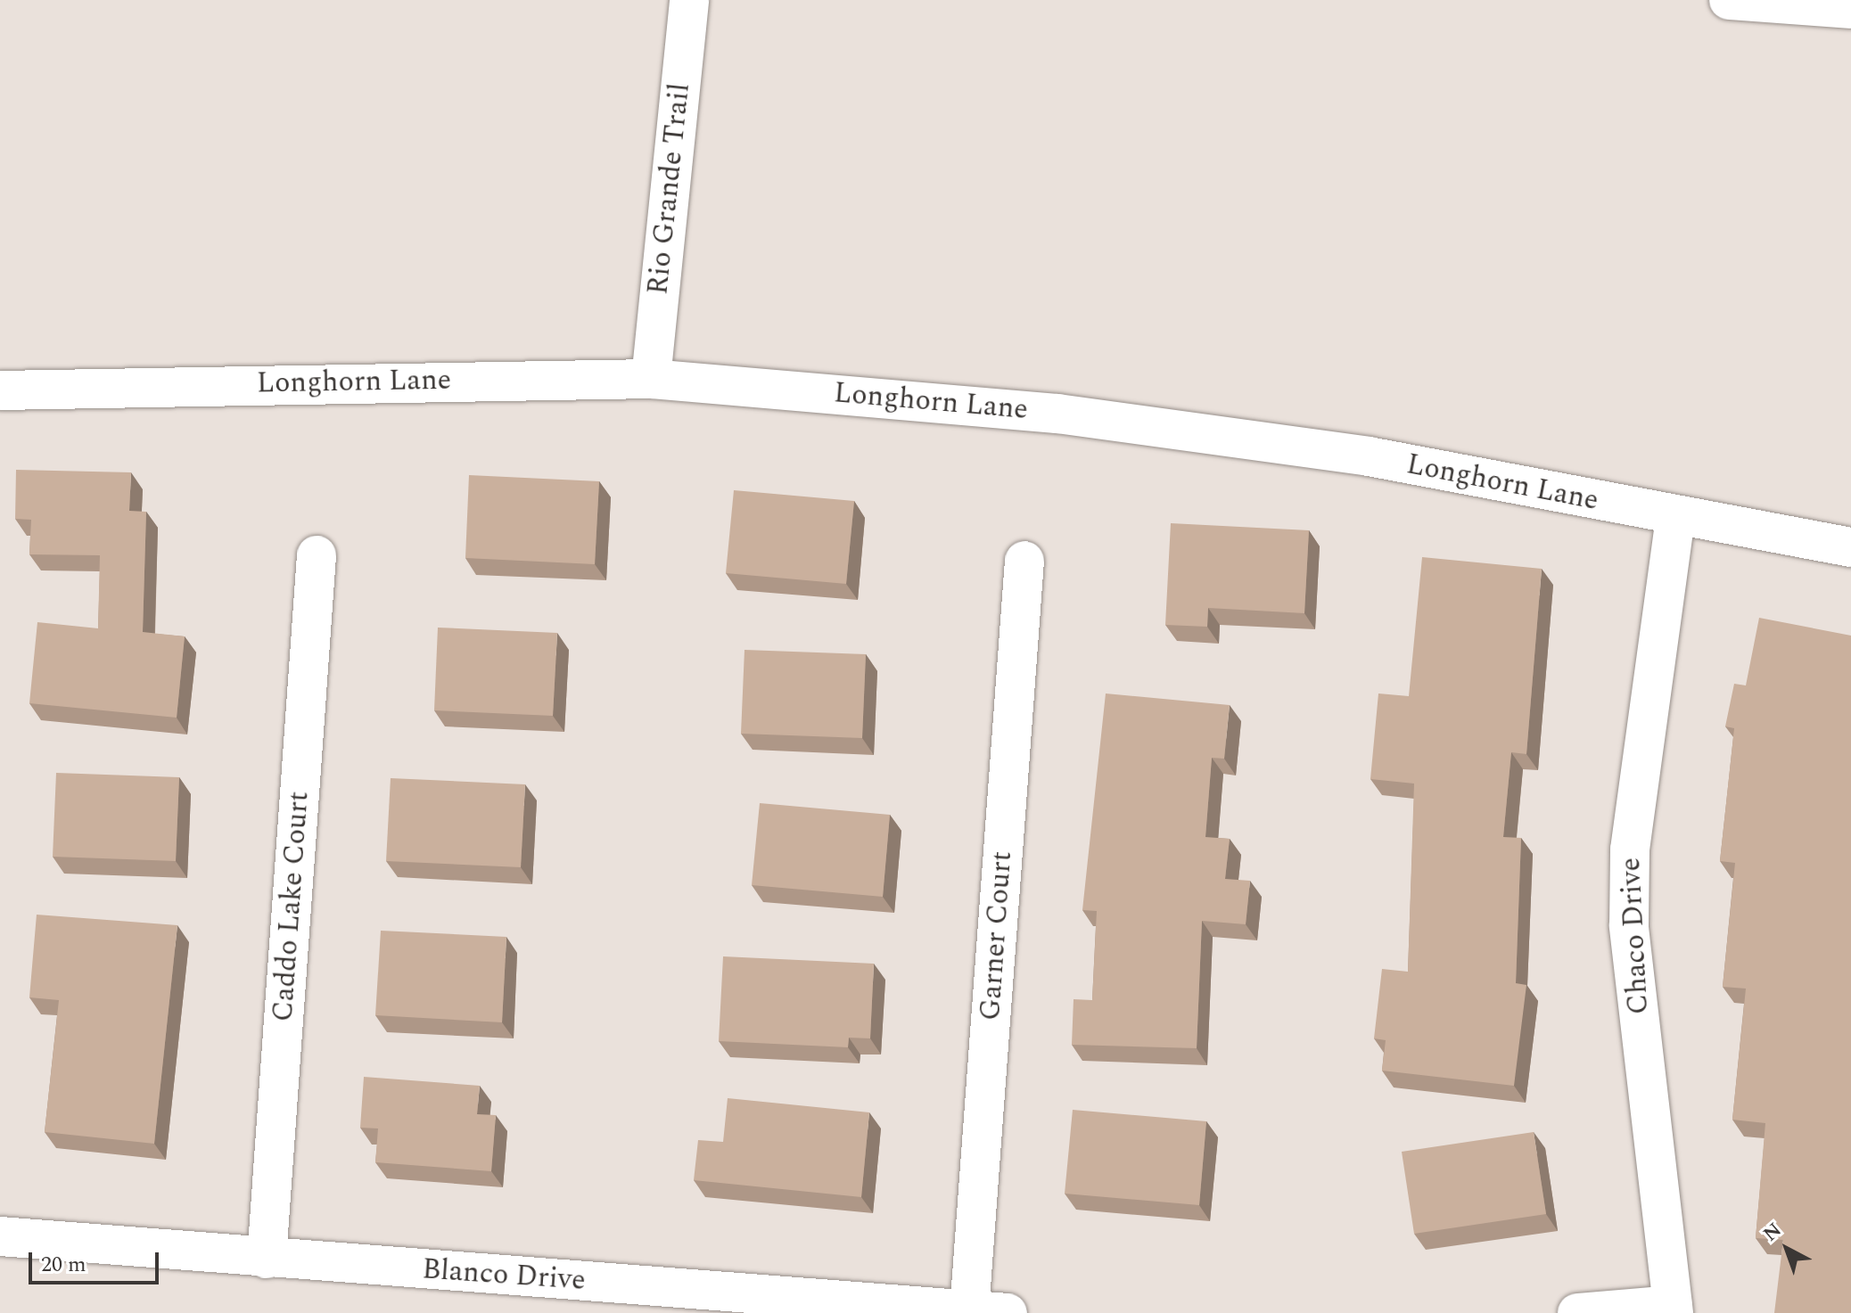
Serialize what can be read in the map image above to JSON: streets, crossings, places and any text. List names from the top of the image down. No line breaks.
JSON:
{"streets":{"street":["Rio Grande Trail","Longhorn Lane","Caddo Lake Court","Garner Court","Chaco Drive","Blanco Drive"]},"crossings":[["Rio Grande Trail","Longhorn Lane"],["Longhorn Lane","Chaco Drive"],["Caddo Lake Court","Blanco Drive"],["Garner Court","Blanco Drive"]],"scale_bar":"20 m","north":"top left"}
